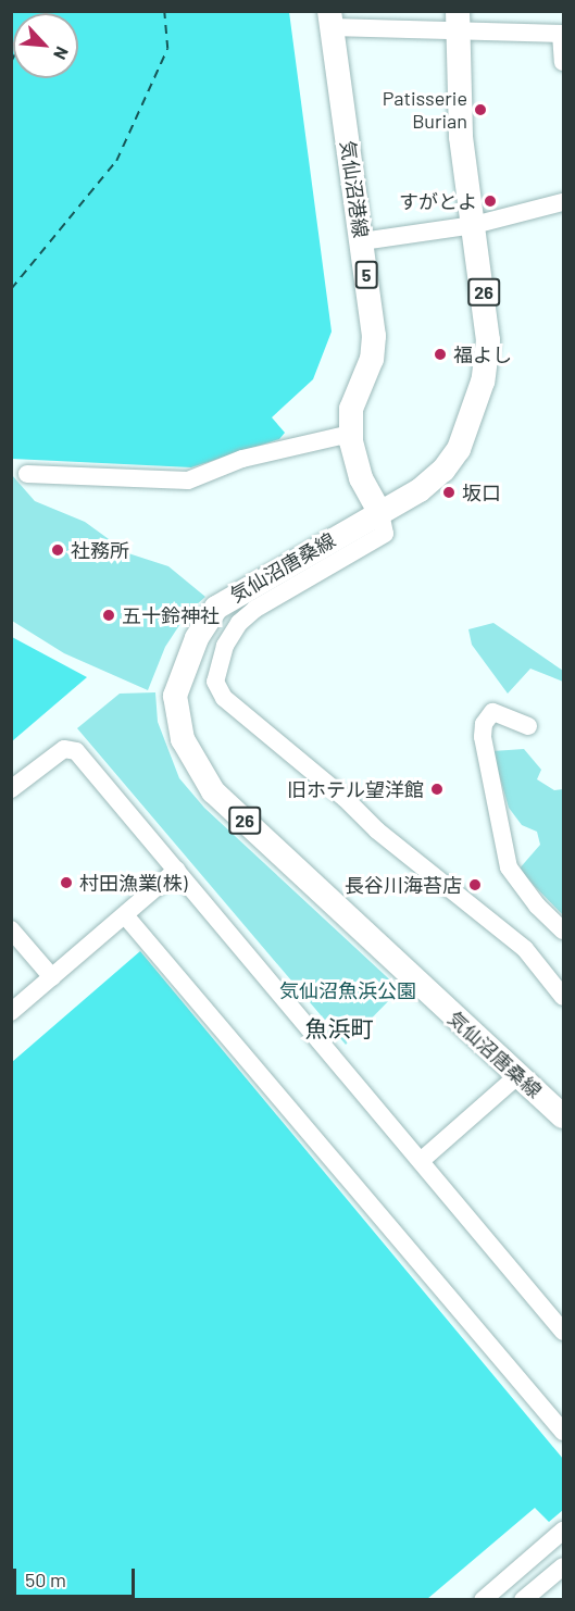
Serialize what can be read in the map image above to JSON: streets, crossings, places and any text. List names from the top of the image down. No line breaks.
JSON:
{"streets":{"main road":["気仙沼港線","5","26","気仙沼唐桑線"]},"crossings":[["気仙沼港線","気仙沼唐桑線"]],"districts":["魚浜町"],"parks":["気仙沼魚浜公園"],"places":["Patisserie Burian","すがとよ","福よし","坂口","社務所","五十鈴神社","旧ホテル望洋館","村田漁業(株)","長谷川海苔店"],"scale_bar":"50 m","north":"bottom right"}
